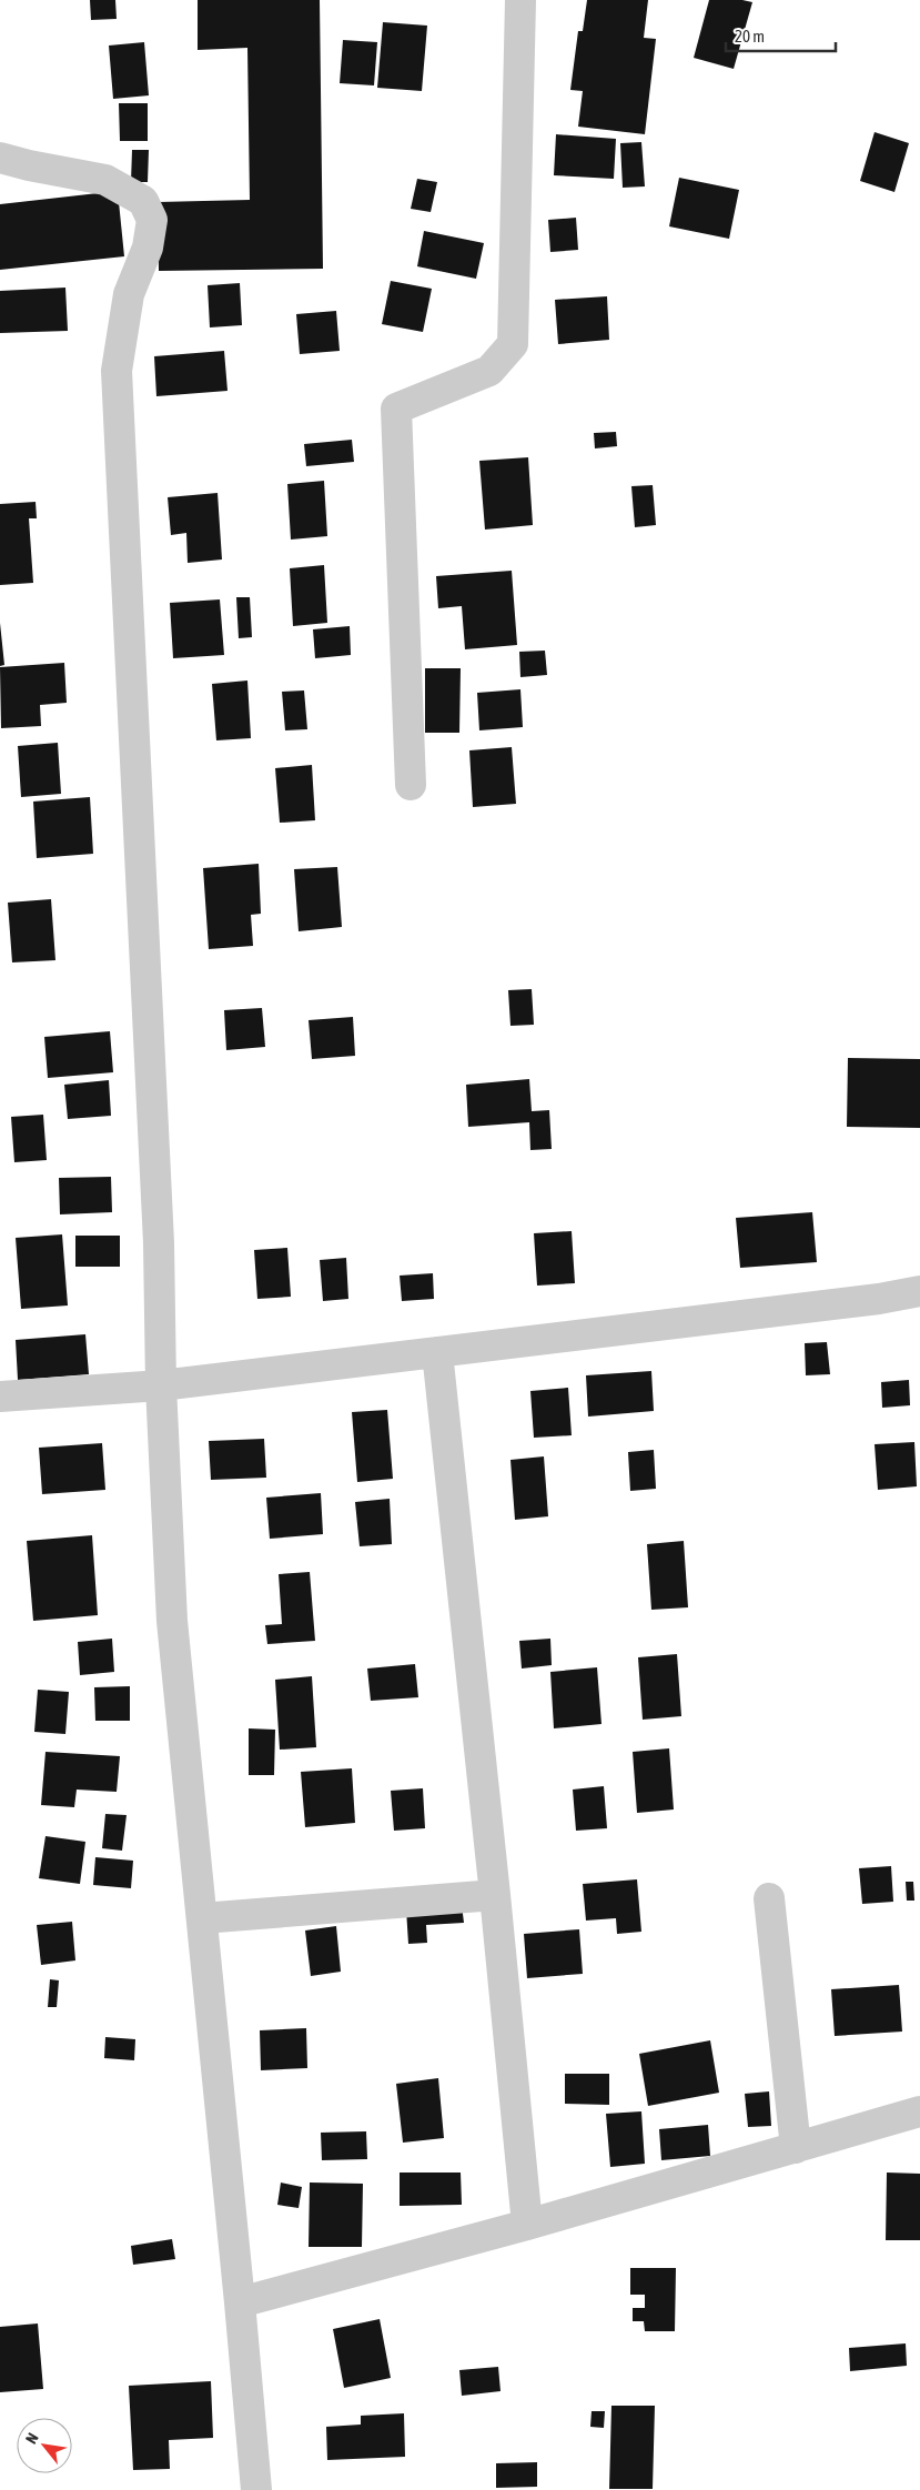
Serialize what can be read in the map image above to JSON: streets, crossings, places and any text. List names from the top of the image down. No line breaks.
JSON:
{"scale_bar":"20 m","north":"top left"}
